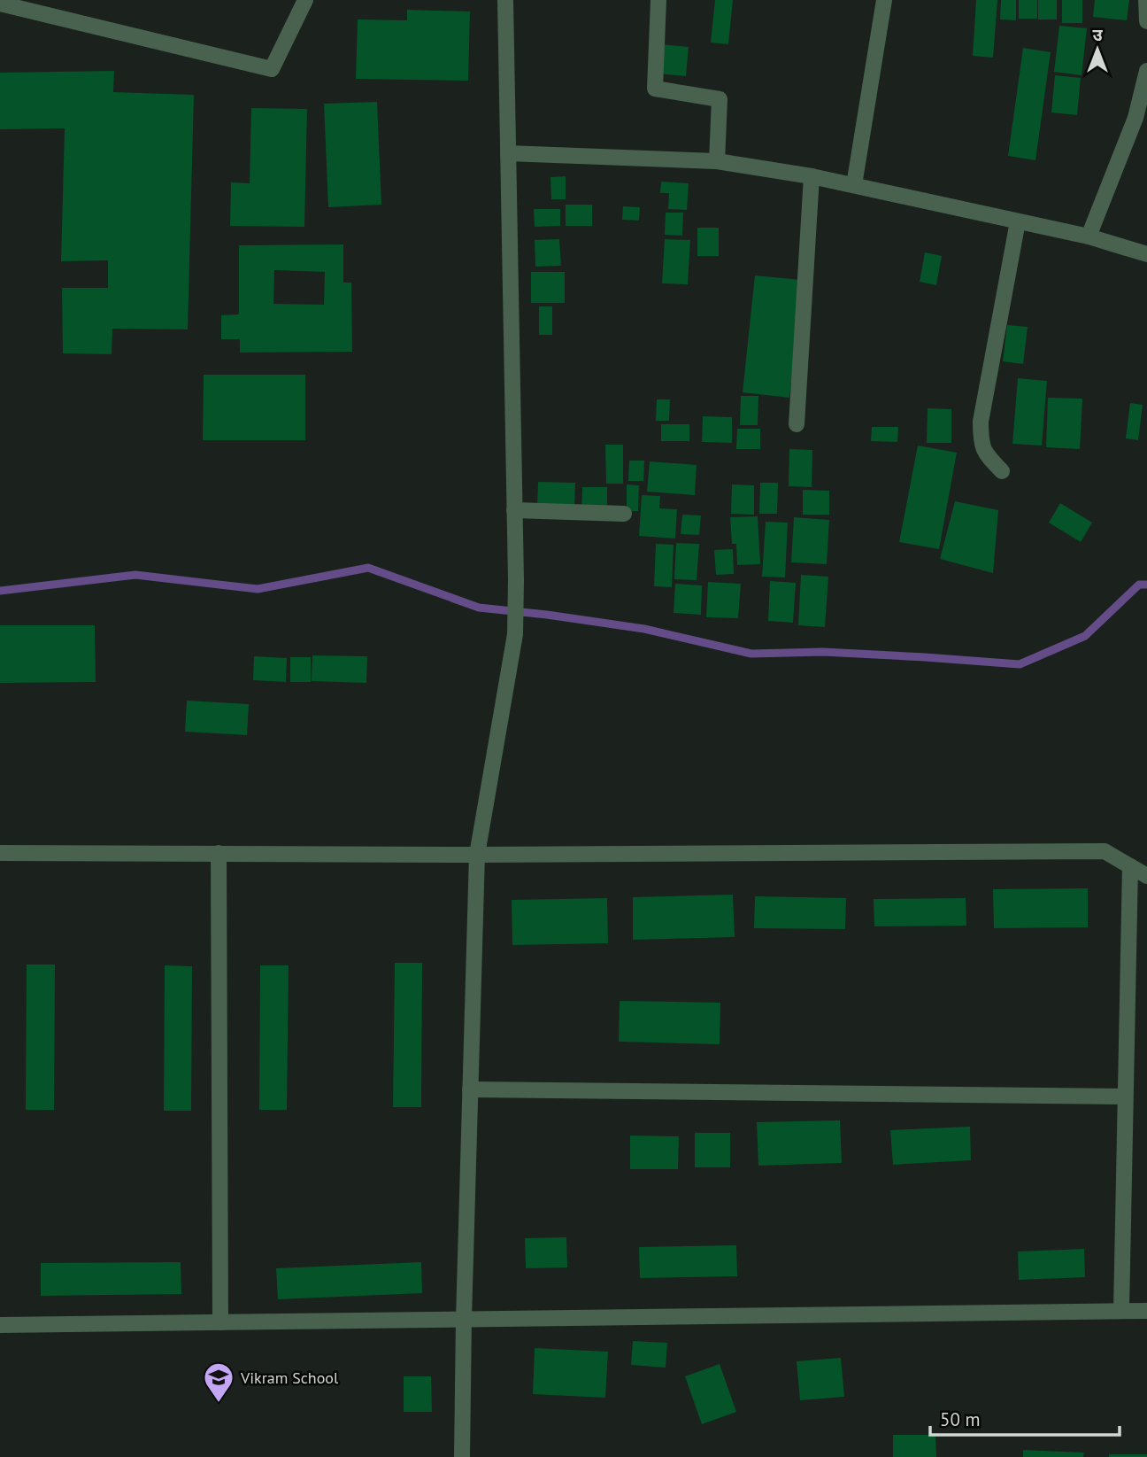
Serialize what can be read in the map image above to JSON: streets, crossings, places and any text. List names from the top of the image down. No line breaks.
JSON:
{"places":{"school or university":["Vikram School"]},"scale_bar":"50 m","north":"top"}
